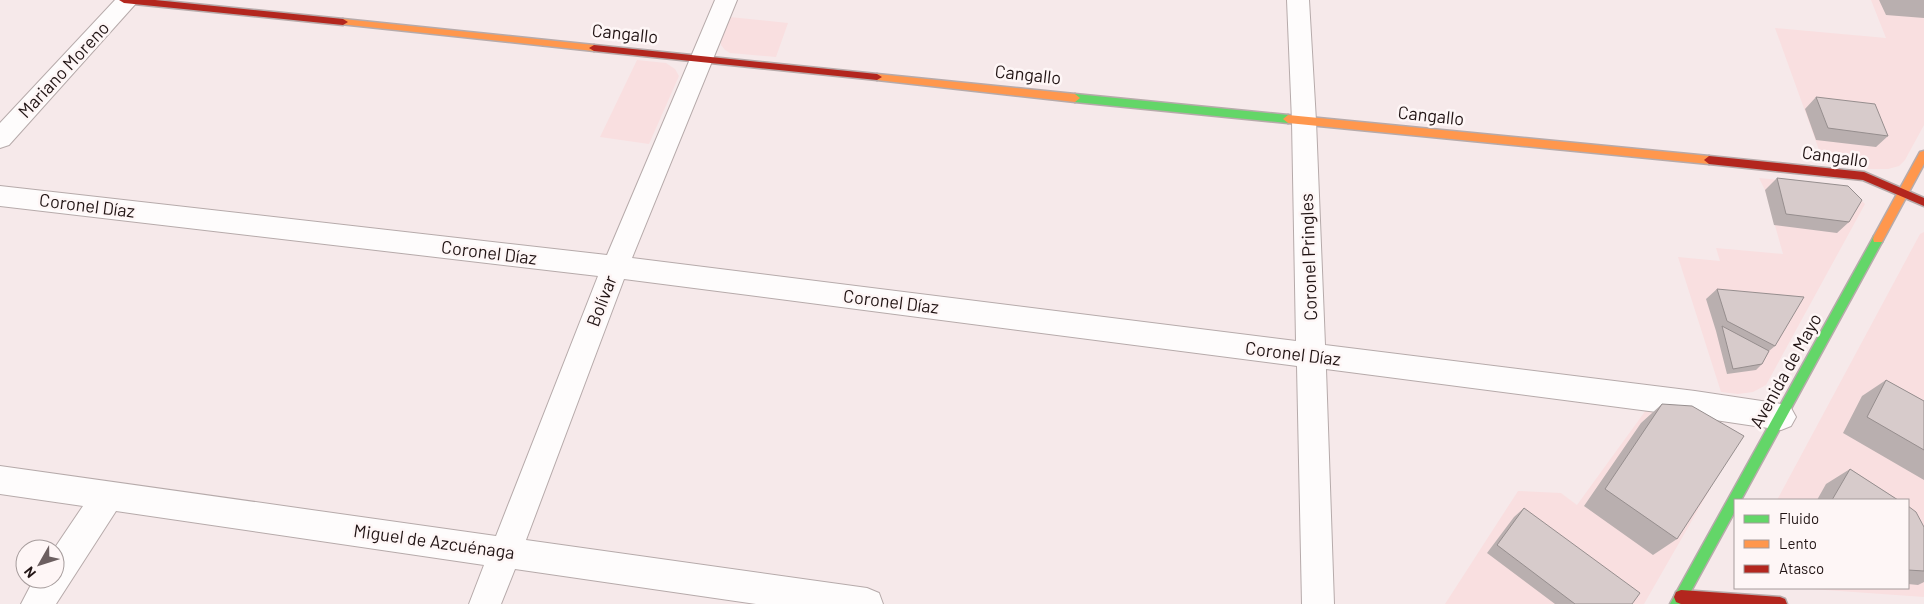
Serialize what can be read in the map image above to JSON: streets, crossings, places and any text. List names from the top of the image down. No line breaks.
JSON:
{"streets":{"street":["Cangallo","Mariano Moreno","Coronel Díaz","Coronel Pringles","Bolívar","Avenida de Mayo","Miguel de Azcuénaga"]},"crossings":[["Cangallo","Mariano Moreno"],["Cangallo","Coronel Pringles"],["Cangallo","Bolívar"],["Cangallo","Avenida de Mayo"],["Coronel Díaz","Coronel Pringles"],["Coronel Díaz","Bolívar"],["Coronel Díaz","Avenida de Mayo"],["Bolívar","Miguel de Azcuénaga"]],"legend":["Fluido","Lento","Atasco"],"north":"bottom left"}
